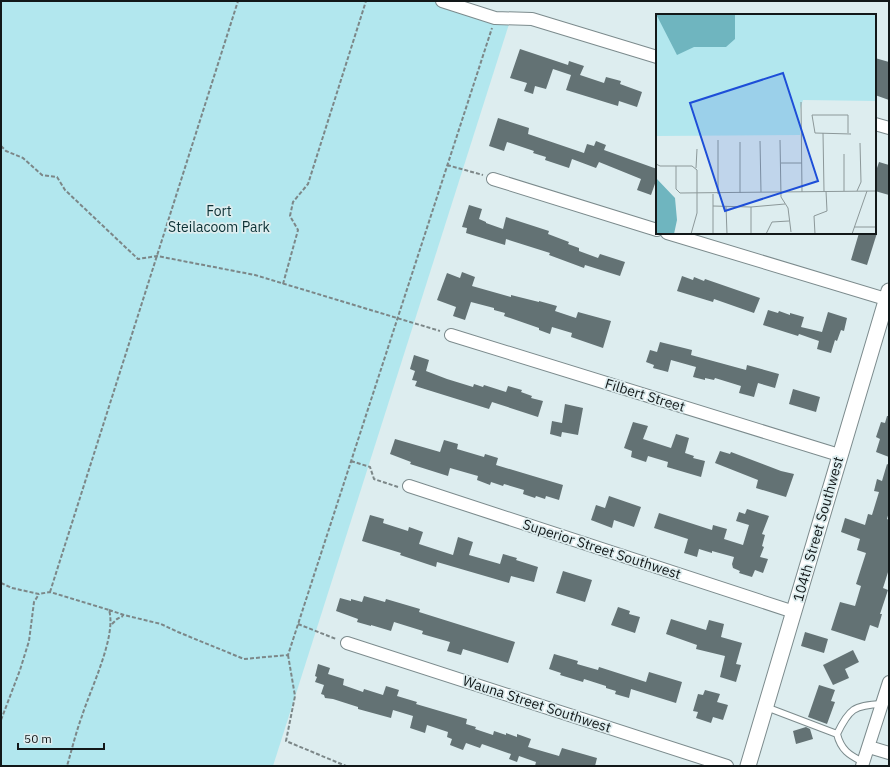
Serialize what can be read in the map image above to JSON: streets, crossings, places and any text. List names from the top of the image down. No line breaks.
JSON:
{"streets":{"street":["Filbert Street","104th Street Southwest","Superior Street Southwest","Wauna Street Southwest"]},"crossings":[["Filbert Street","104th Street Southwest"],["104th Street Southwest","Superior Street Southwest"]],"parks":["Fort Steilacoom Park"],"scale_bar":"50 m"}
